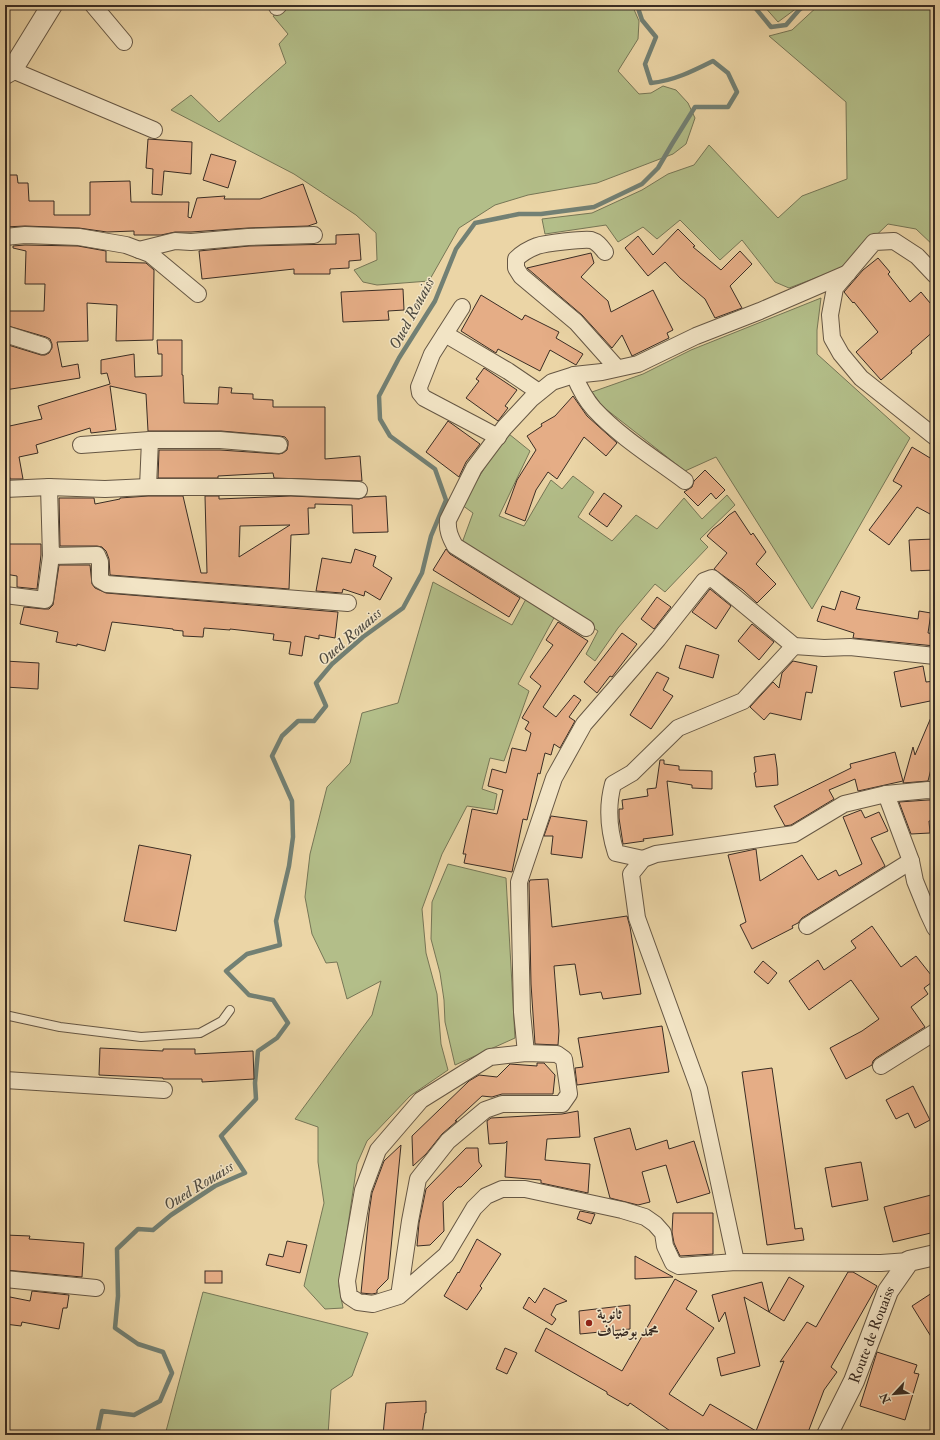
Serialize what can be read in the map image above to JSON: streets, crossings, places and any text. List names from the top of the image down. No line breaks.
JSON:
{"streets":{"street":["Route de Rouaiss"]},"water":["Oued Rouaiss"],"places":["ثانوية محمد بوضياف"],"north":"bottom left"}
